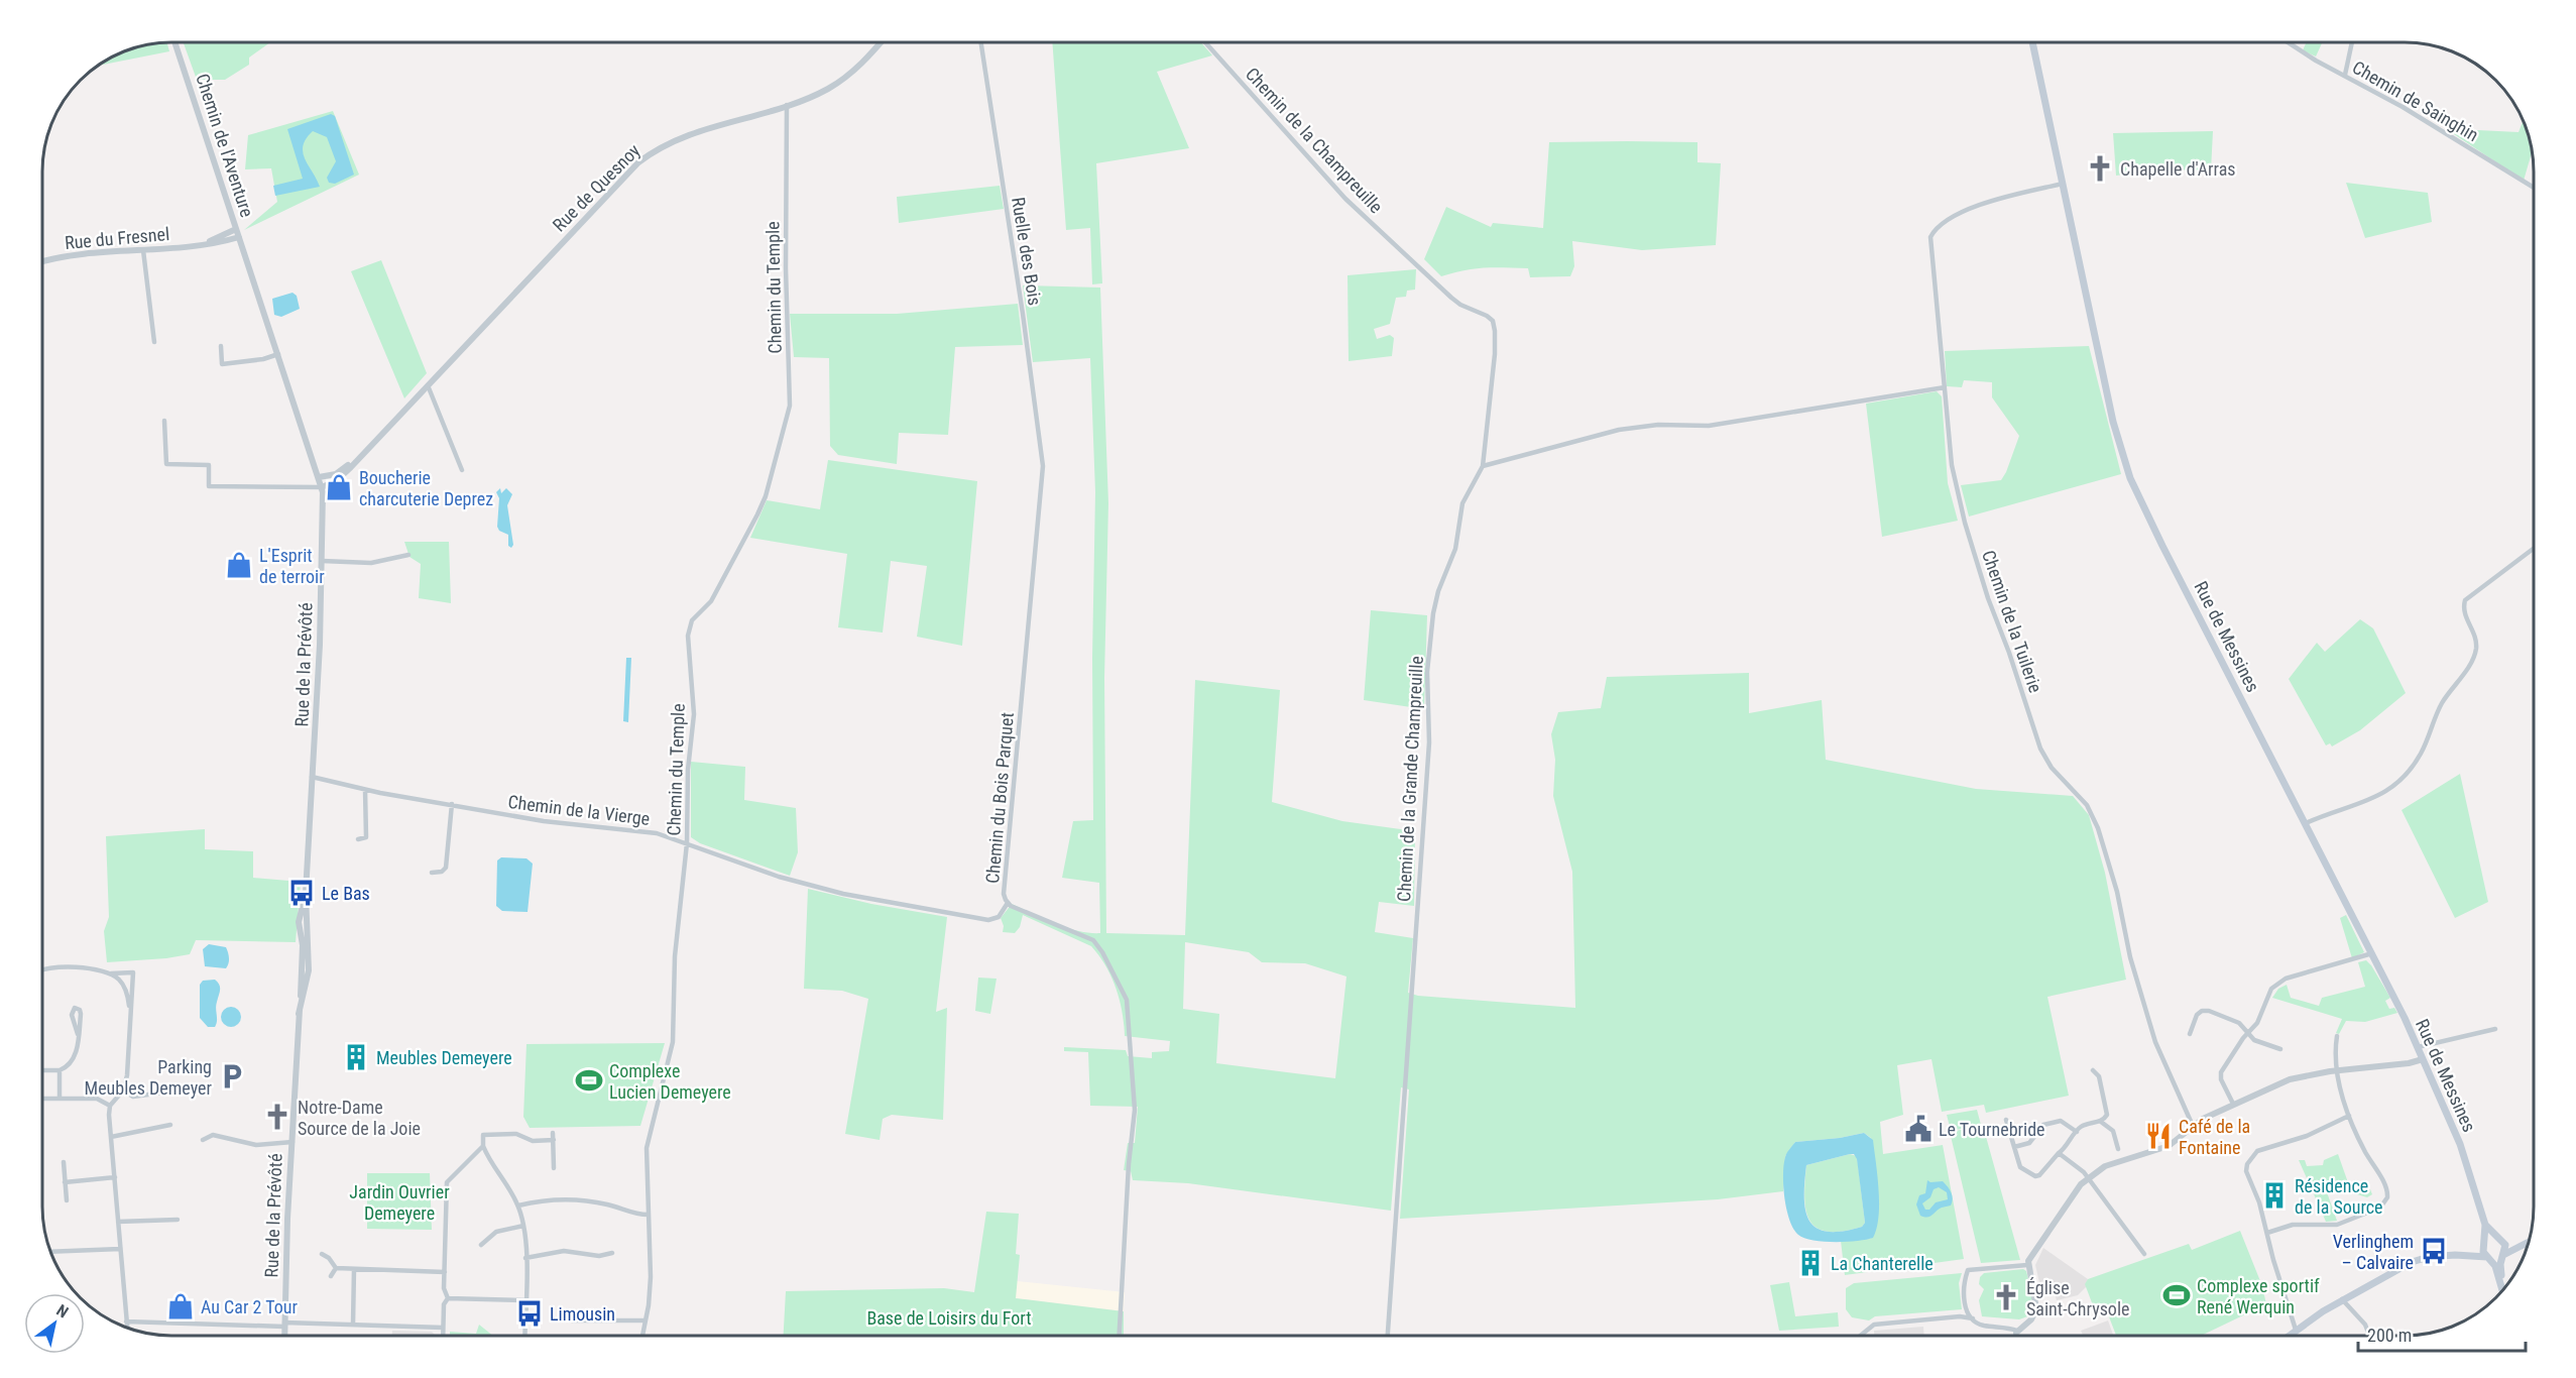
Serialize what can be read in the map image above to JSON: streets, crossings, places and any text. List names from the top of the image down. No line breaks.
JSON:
{"streets":{"main road":["Rue de Messines"],"street":["Chemin de Sainghin","Chemin de la Champreuille","Chemin de l'Aventure","Rue de Quesnoy","Rue du Fresnel","Ruelle des Bois","Chemin du Temple","Chemin de la Tuilerie","Rue de la Prévôté","Chemin de la Grande Champreuille","Chemin du Bois Parquet","Chemin de la Vierge"]},"crossings":[["Chemin de la Champreuille","Chemin de la Grande Champreuille"],["Chemin de l'Aventure","Rue du Fresnel"],["Chemin de l'Aventure","Rue de la Prévôté"],["Rue de Quesnoy","Chemin du Temple"],["Rue de Quesnoy","Rue de la Prévôté"],["Rue du Fresnel","Rue de la Prévôté"],["Ruelle des Bois","Chemin du Bois Parquet"],["Chemin du Temple","Chemin de la Vierge"],["Chemin de la Tuilerie","Rue de Messines"],["Rue de la Prévôté","Chemin de la Vierge"],["Chemin du Bois Parquet","Chemin de la Vierge"]],"parks":["Jardin Ouvrier Demeyere","Base de Loisirs du Fort"],"places":{"church":["Chapelle d'Arras","Notre-Dame Source de la Joie","Église Saint-Chrysole"],"shop":["Boucherie charcuterie Deprez","L'Esprit de terroir","Au Car 2 Tour"],"bus stop":["Le Bas","Verlinghem – Calvaire","Limousin"],"building":["Meubles Demeyere","Résidence de la Source","La Chanterelle"],"parking":["Parking Meubles Demeyer"],"sports":["Complexe Lucien Demeyere","Complexe sportif René Werquin"],"public building":["Le Tournebride"],"restaurant":["Café de la Fontaine"]},"scale_bar":"200 m","north":"top right"}
